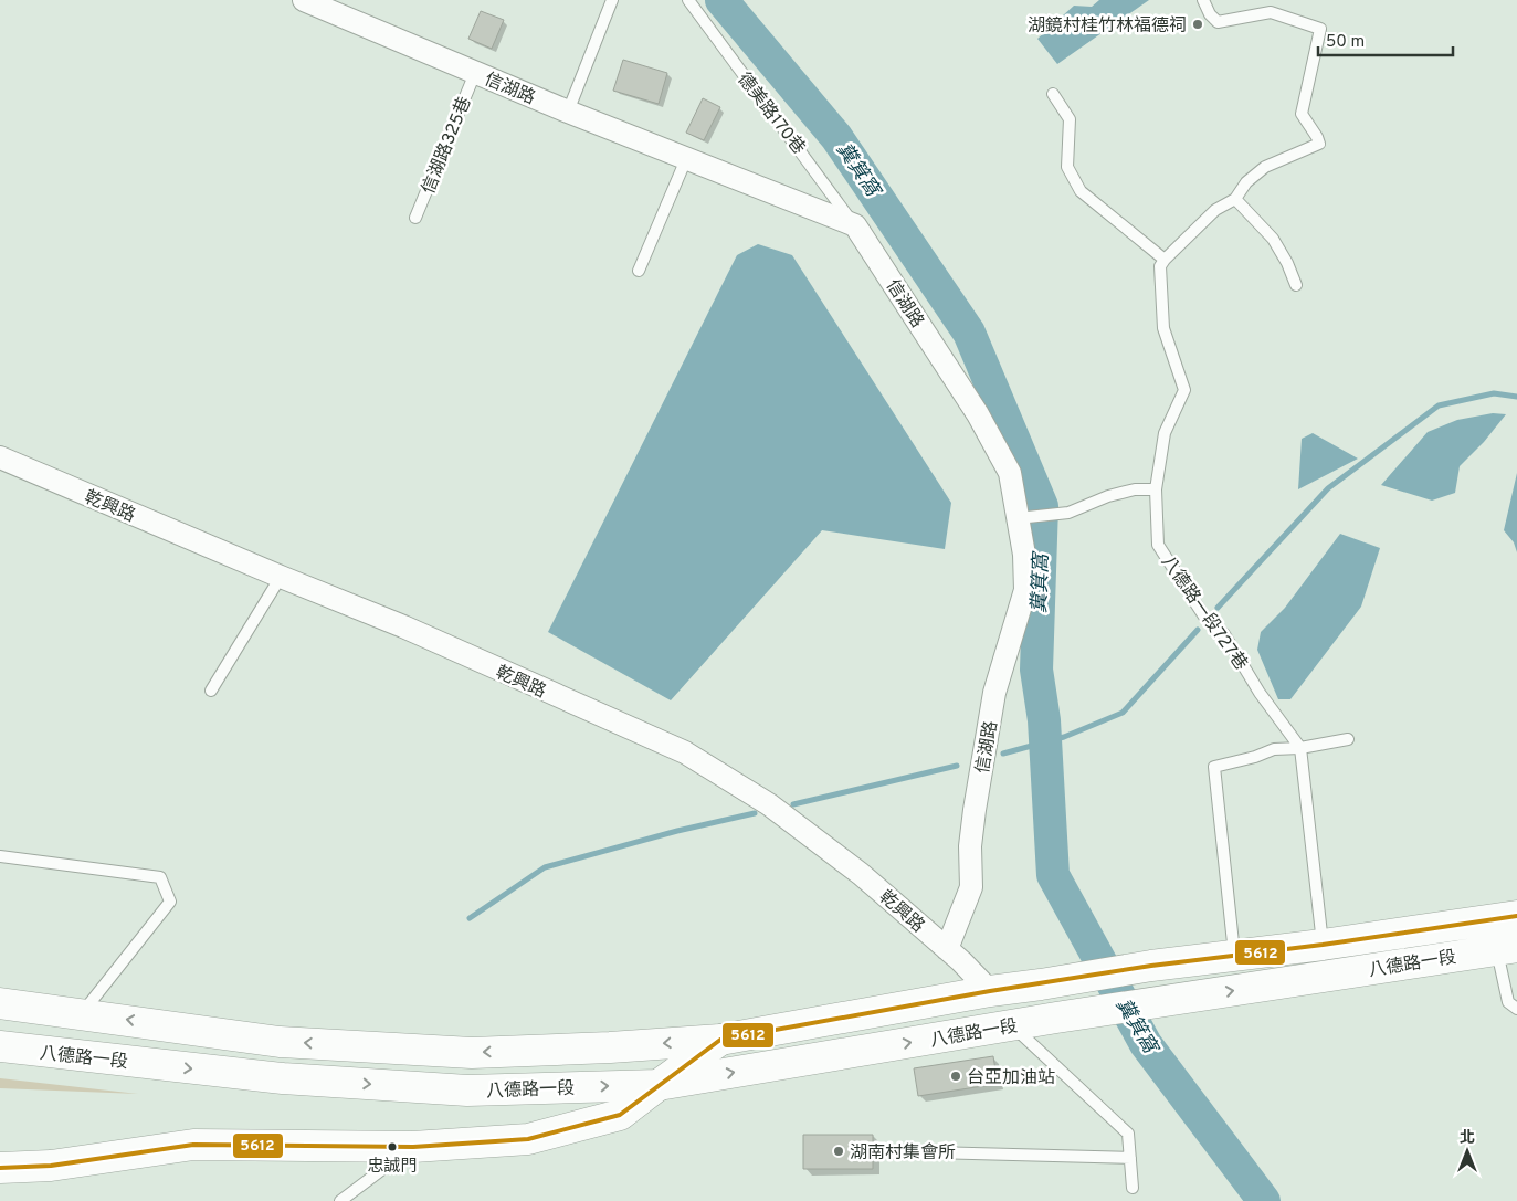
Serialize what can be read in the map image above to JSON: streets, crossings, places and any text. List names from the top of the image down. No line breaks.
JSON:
{"streets":{"main road":["八德路一段"],"street":["信湖路","乾興路"],"lane":["德美路170巷","信湖路325巷","八德路一段727巷"]},"crossings":[["信湖路","德美路170巷"],["信湖路","信湖路325巷"],["信湖路","乾興路"],["乾興路","八德路一段"]],"water":["糞箕窩"],"places":["湖鏡村桂竹林福德祠","台亞加油站","忠誠門","湖南村集會所"],"lines":["transit line 5612"],"scale_bar":"50 m","north":"top"}
